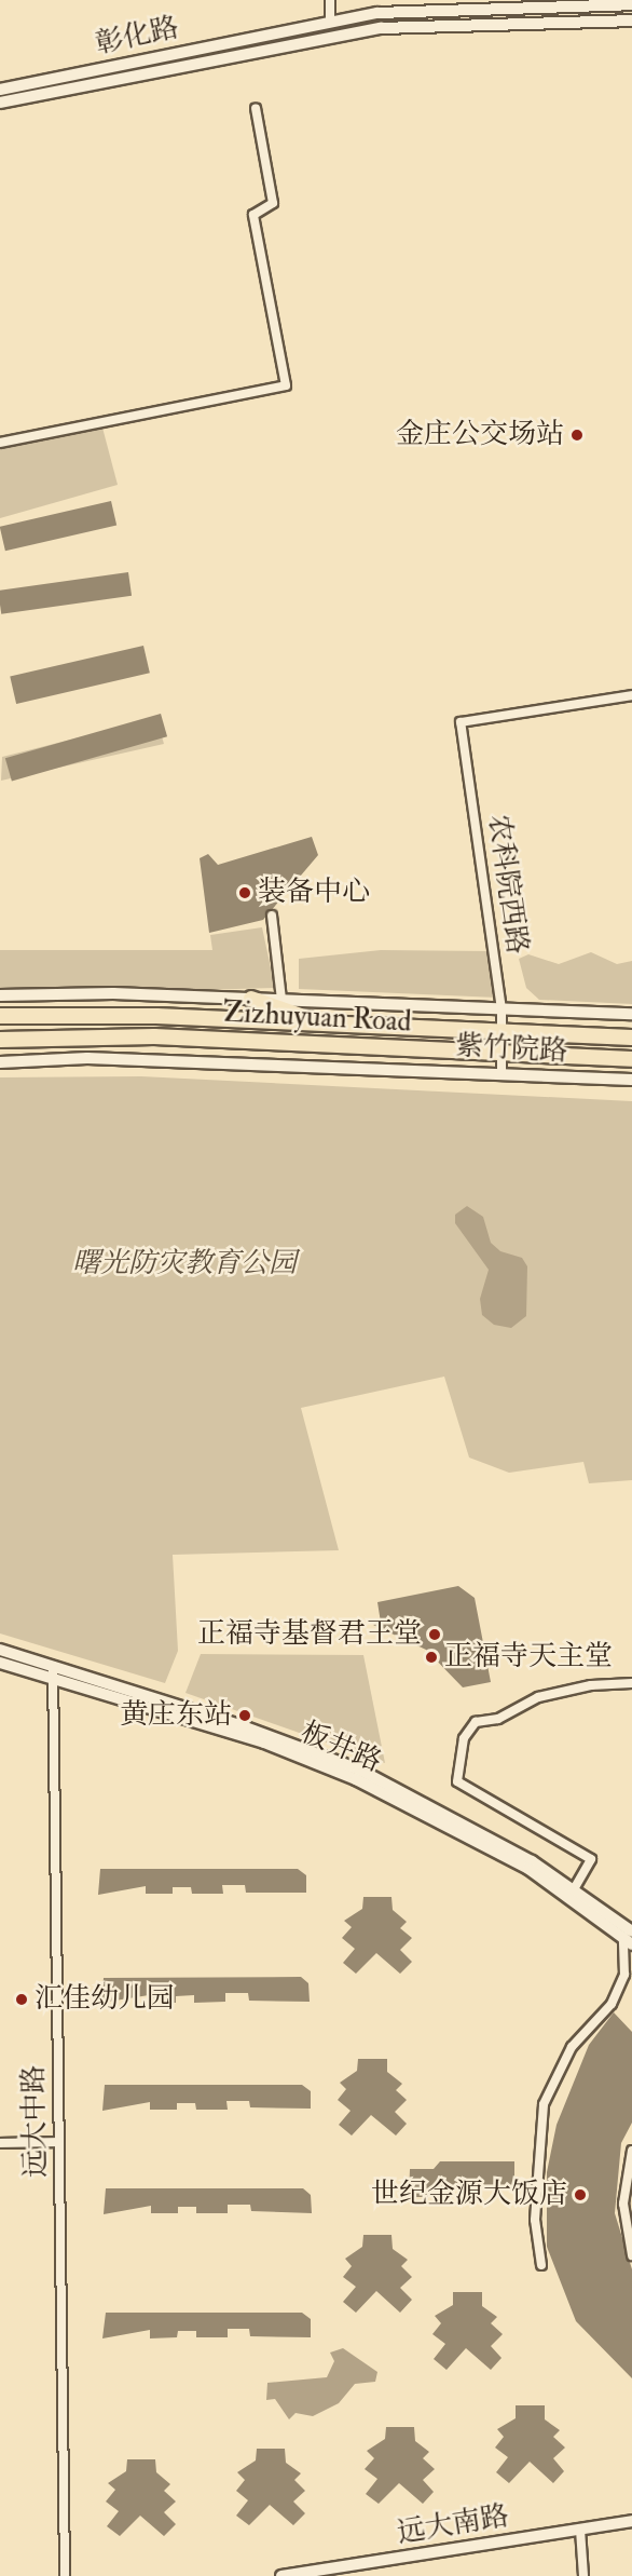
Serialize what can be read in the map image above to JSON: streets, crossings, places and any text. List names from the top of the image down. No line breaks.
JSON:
{"streets":{"main road":["Zizhuyuan Road"],"street":["彰化路","农科院西路","紫竹院路","板井路","远大中路","远大南路"]},"crossings":[["农科院西路","Zizhuyuan Road"],["农科院西路","紫竹院路"],["板井路","远大中路"]],"parks":["曙光防灾教育公园"],"places":["金庄公交场站","装备中心","正福寺基督君王堂","正福寺天主堂","黄庄东站","汇佳幼儿园","世纪金源大饭店"]}
